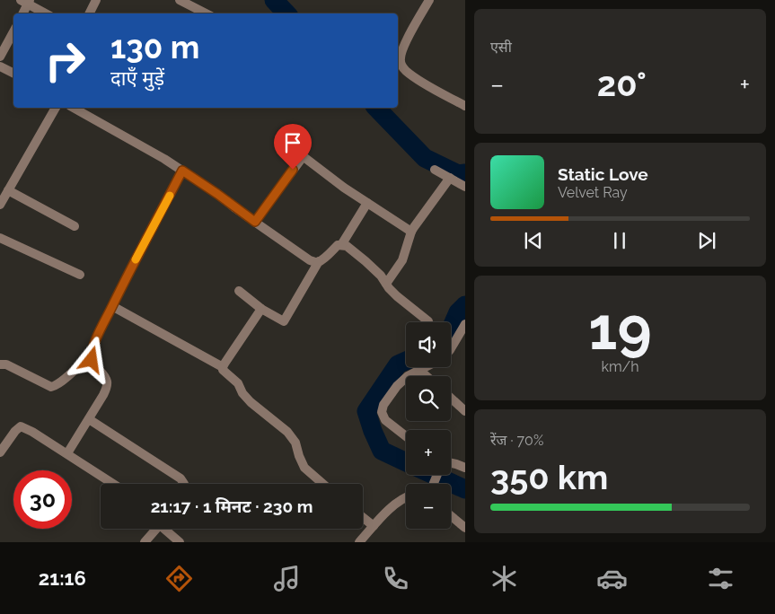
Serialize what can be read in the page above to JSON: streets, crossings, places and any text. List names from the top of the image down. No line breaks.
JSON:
{"page":{"tile":["एसी",["19","km/h"],["रेंज · 70%","350 km"]],"turn":["130 m","दाएँ मुड़ें"],"heat":["−","20°","+"],"song":["Static Love","Velvet Ray"],"map_buttons":["+","−"],"limit":"30","trip":"21:17 · 1 मिनट · 230 m","tabs":"21:16"}}
